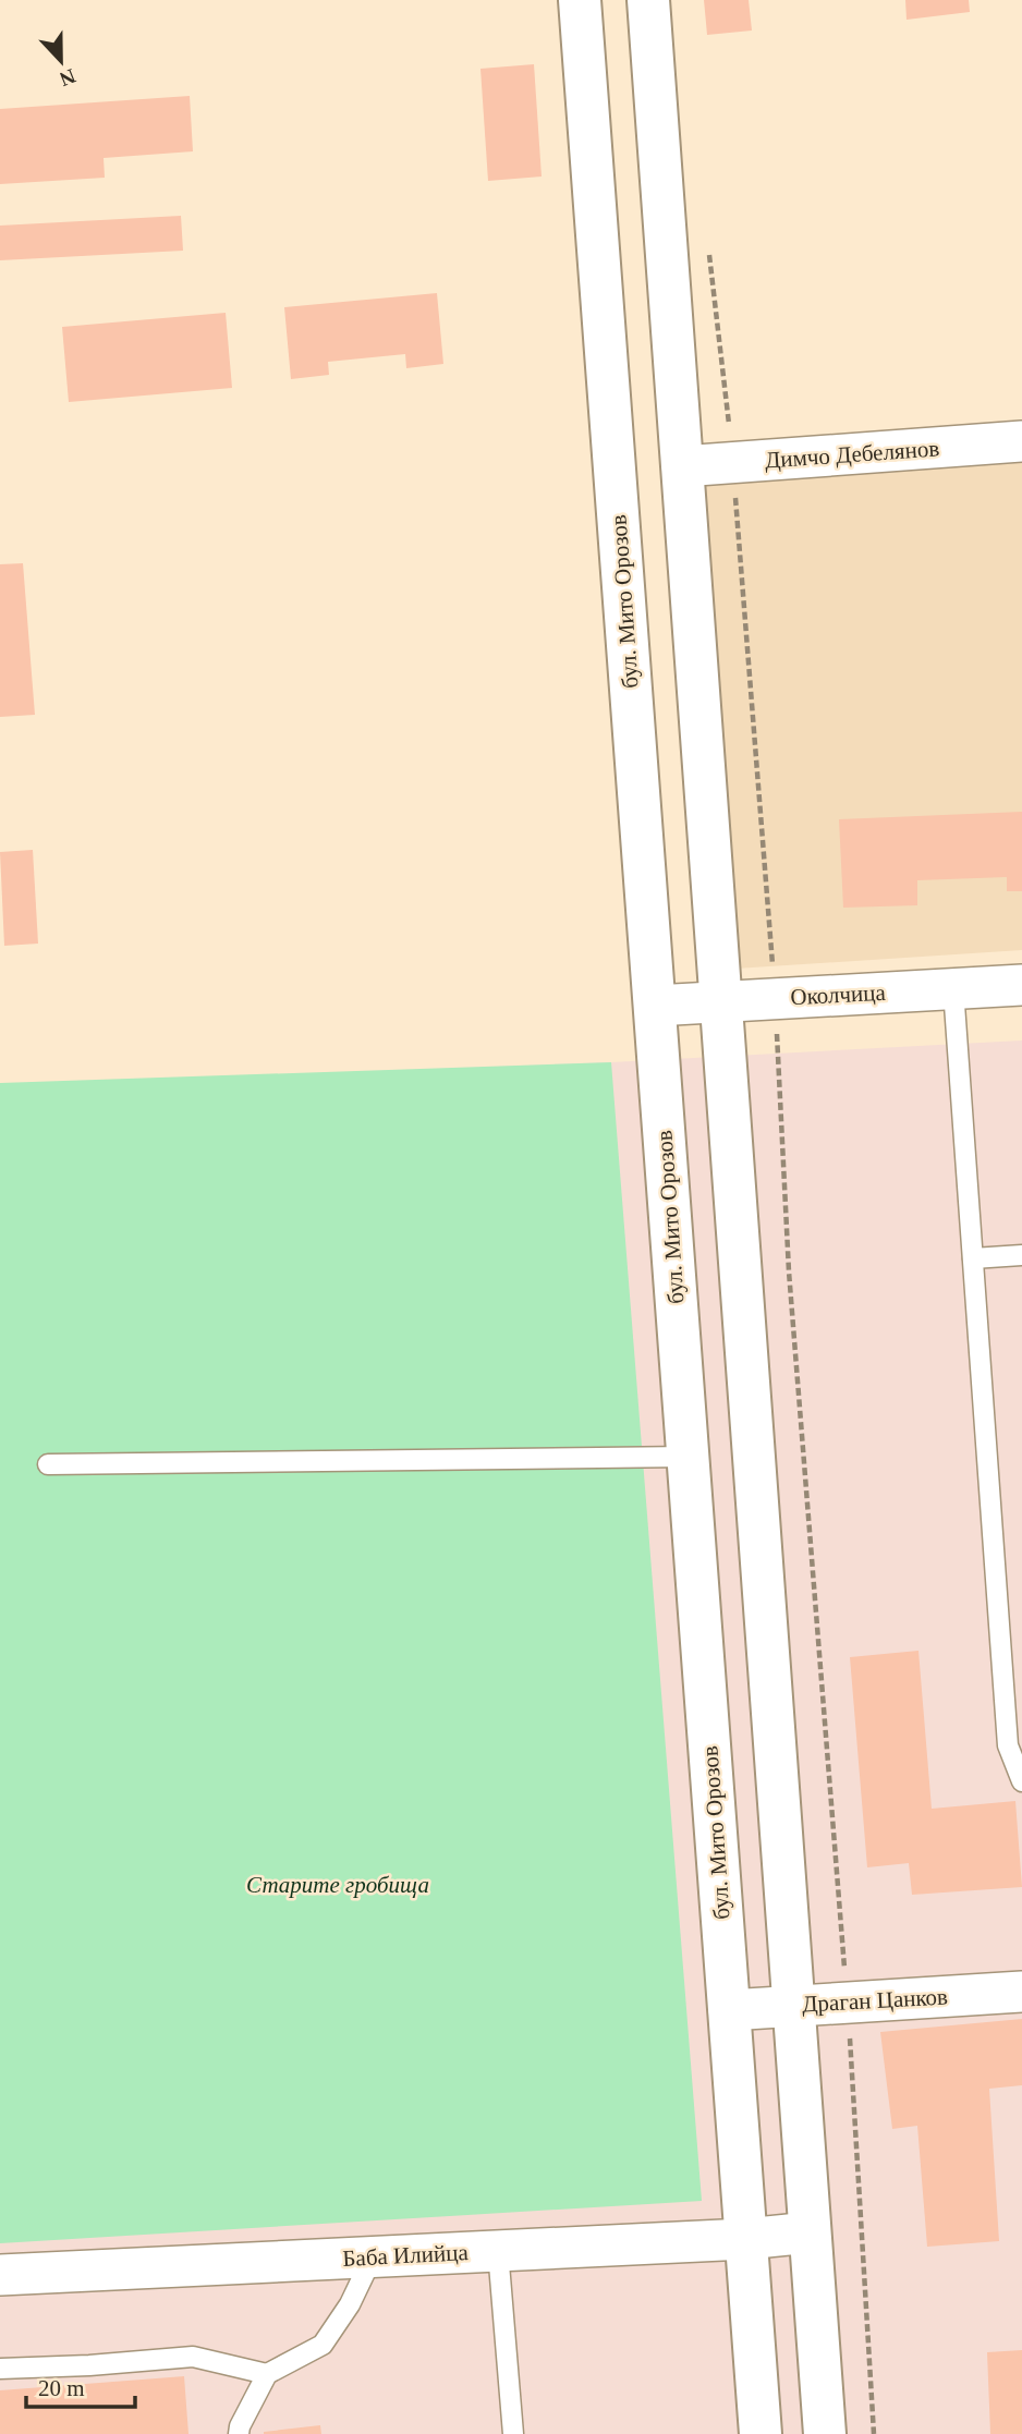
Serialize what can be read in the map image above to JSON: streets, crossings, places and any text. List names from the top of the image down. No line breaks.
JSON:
{"streets":{"main road":["бул. Мито Орозов"],"street":["Димчо Дебелянов","Околчица","Драган Цанков","Баба Илийца"]},"crossings":[["бул. Мито Орозов","Околчица"],["бул. Мито Орозов","Драган Цанков"],["бул. Мито Орозов","Баба Илийца"]],"parks":["Старите гробища"],"scale_bar":"20 m","north":"bottom"}
